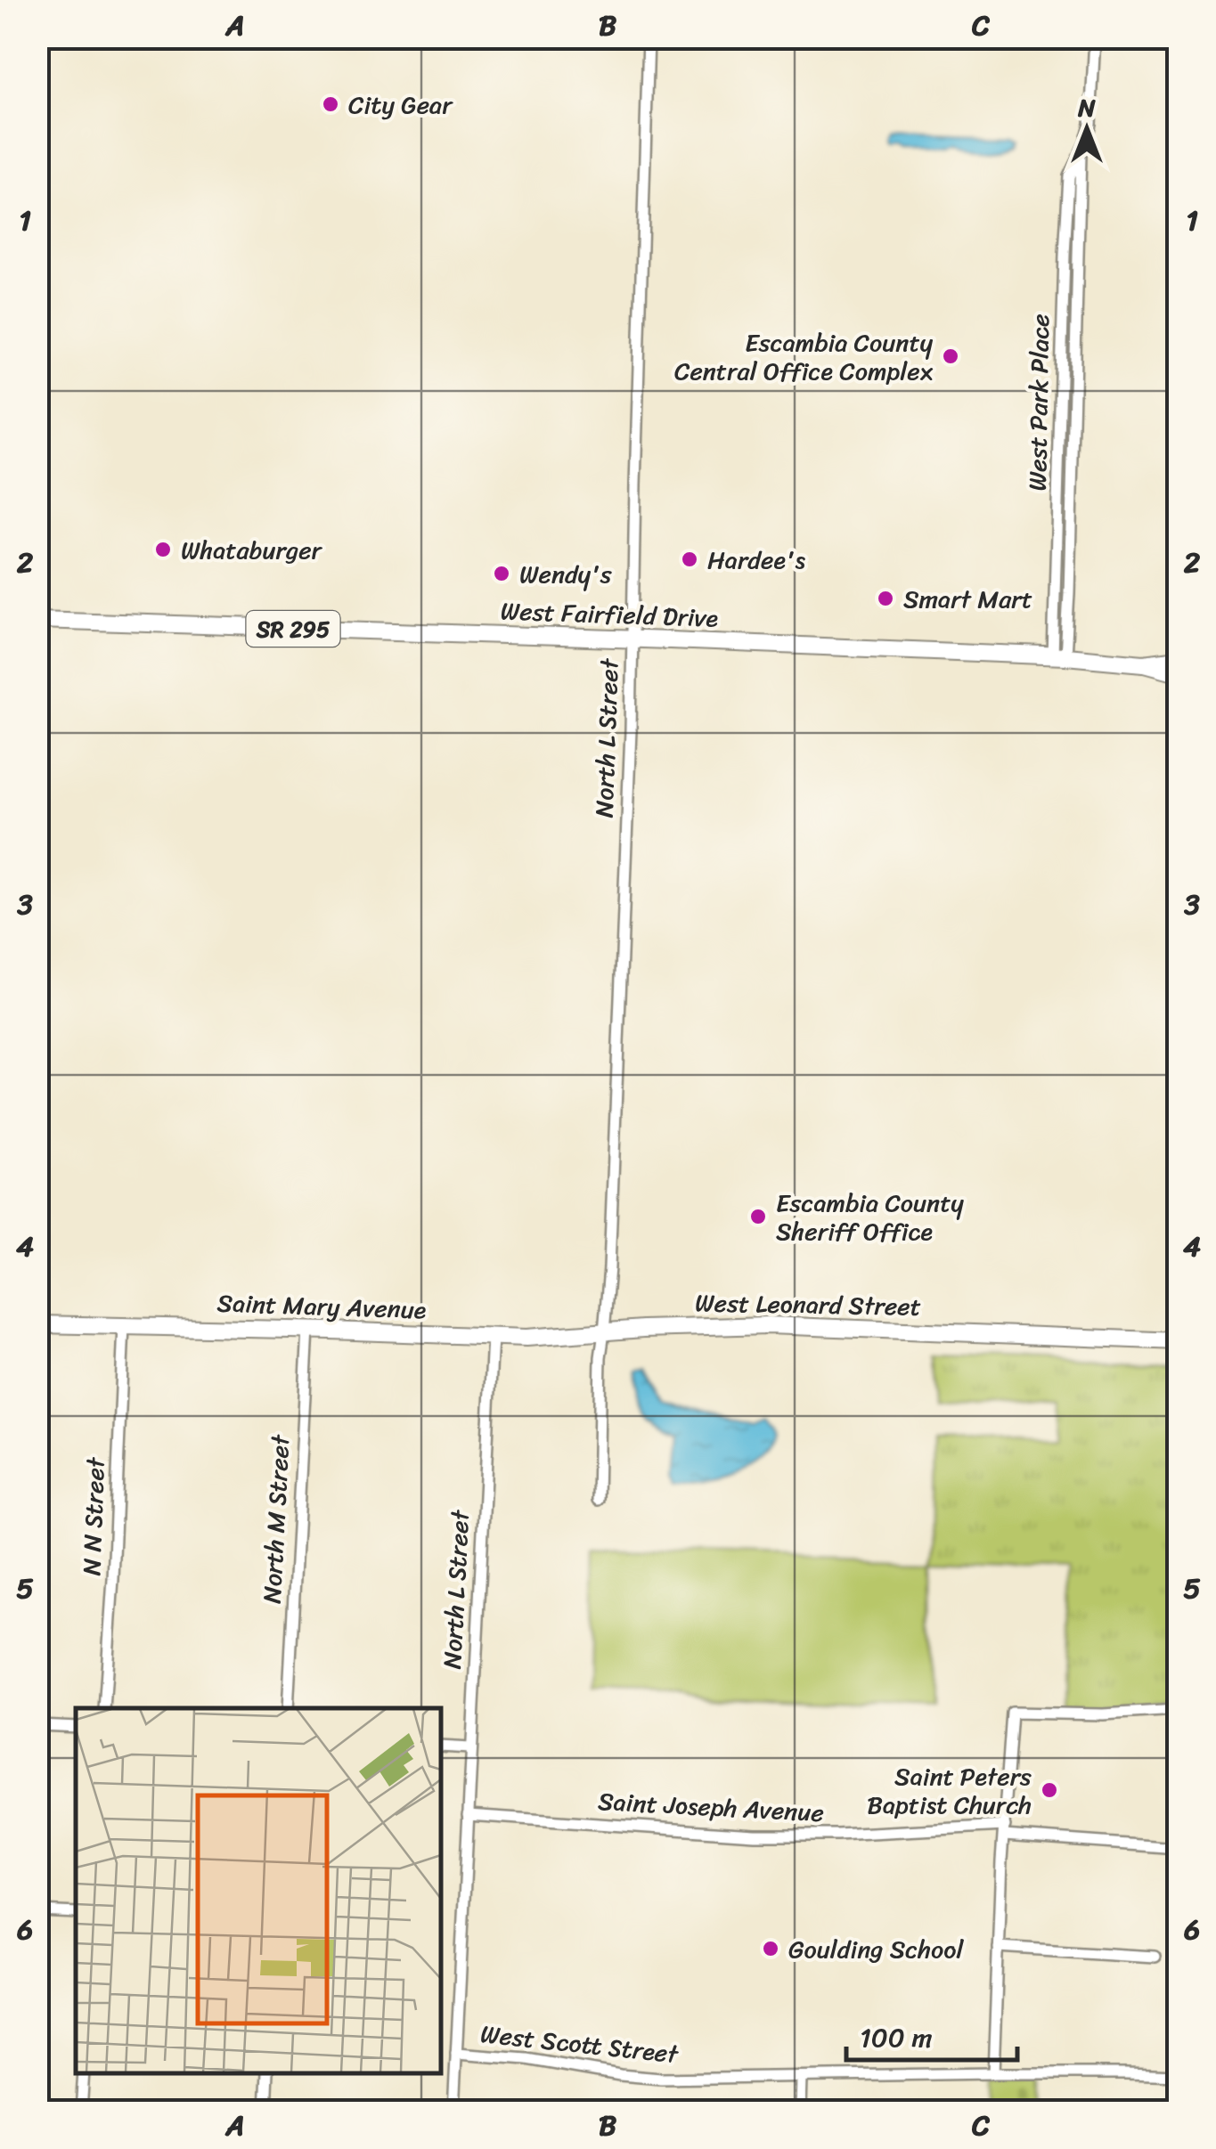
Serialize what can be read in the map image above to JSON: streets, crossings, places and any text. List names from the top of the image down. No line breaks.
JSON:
{"streets":{"main road":["West Fairfield Drive","SR 295","West Leonard Street","Saint Mary Avenue"],"street":["West Park Place","North L Street","N N Street","North M Street","Saint Joseph Avenue","West Scott Street"]},"crossings":[["West Park Place","West Fairfield Drive"],["West Fairfield Drive","North L Street"],["North L Street","West Leonard Street"],["North L Street","Saint Mary Avenue"],["North L Street","Saint Joseph Avenue"],["North L Street","West Scott Street"],["West Leonard Street","Saint Mary Avenue"],["Saint Mary Avenue","N N Street"],["Saint Mary Avenue","North M Street"]],"places":["City Gear","Escambia County Central Office Complex","Whataburger","Hardee's","Wendy's","Smart Mart","Escambia County Sheriff Office","Saint Peters Baptist Church","Goulding School"],"scale_bar":"100 m","north":"top","grid":{"columns":["A","B","C"],"rows":["1","2","3","4","5","6"]}}
